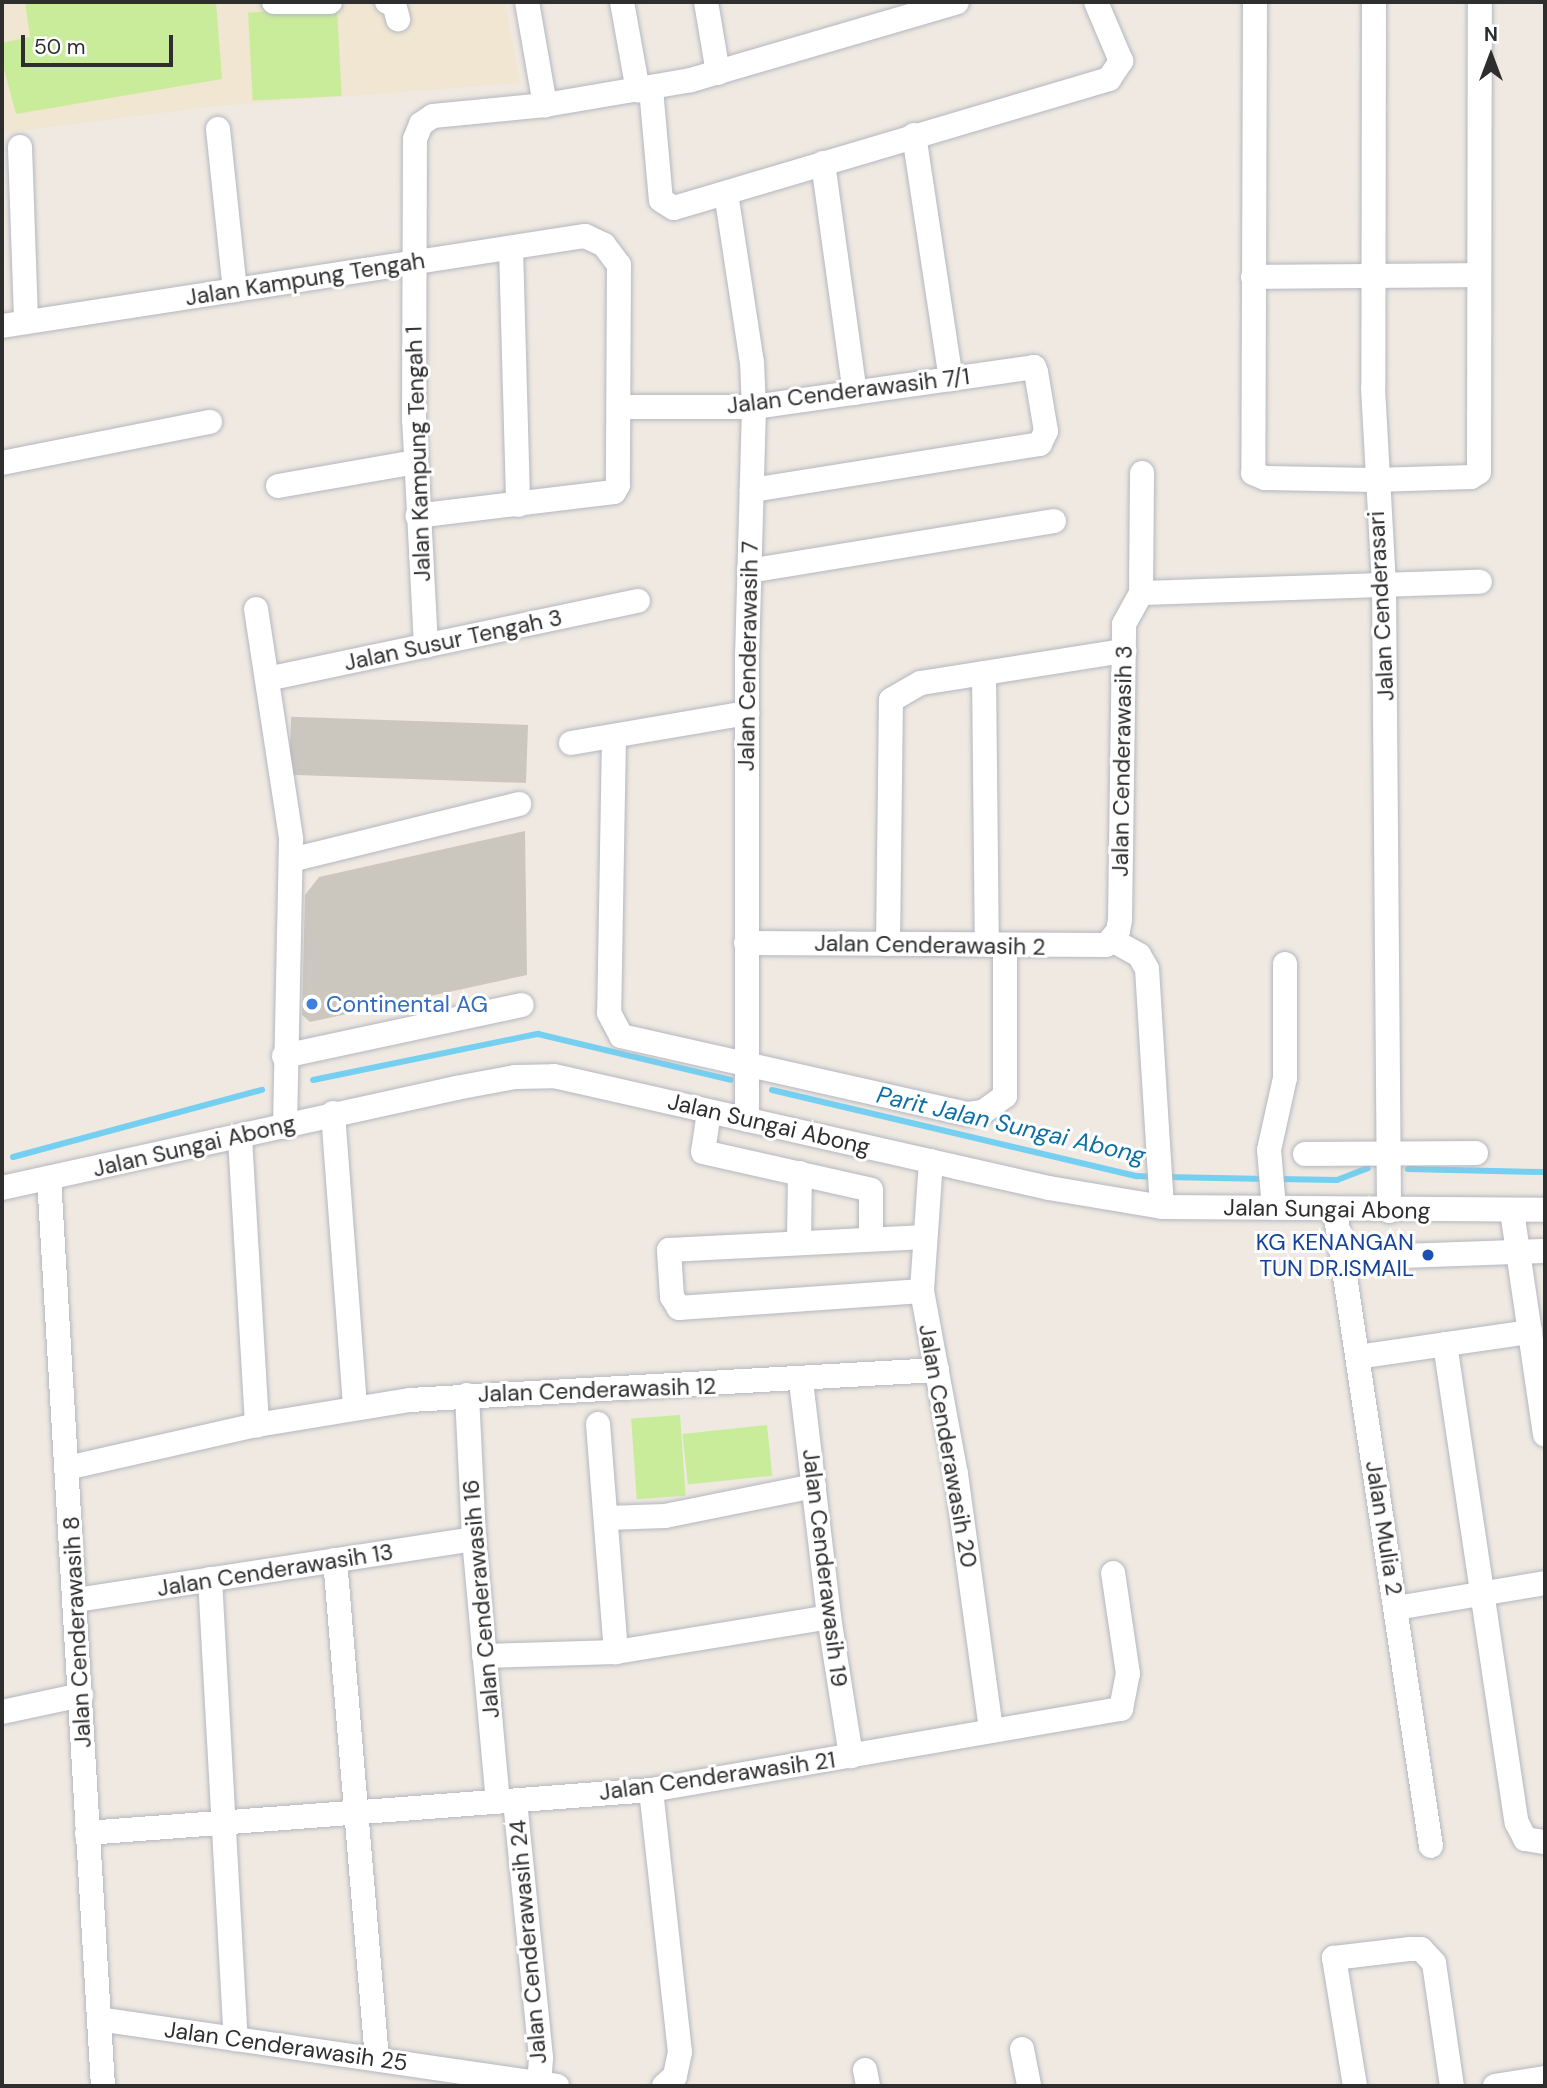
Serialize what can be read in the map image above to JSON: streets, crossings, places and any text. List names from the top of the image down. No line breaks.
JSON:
{"streets":{"street":["Jalan Kampung Tengah","Jalan Cenderawasih 7/1","Jalan Kampung Tengah 1","Jalan Cenderasari","Jalan Susur Tengah 3","Jalan Cenderawasih 7","Jalan Cenderawasih 3","Jalan Cenderawasih 2","Jalan Sungai Abong","Jalan Cenderawasih 12","Jalan Cenderawasih 20","Jalan Mulia 2","Jalan Cenderawasih 19","Jalan Cenderawasih 13","Jalan Cenderawasih 16","Jalan Cenderawasih 8","Jalan Cenderawasih 21","Jalan Cenderawasih 24","Jalan Cenderawasih 25"]},"crossings":[["Jalan Kampung Tengah","Jalan Cenderawasih 7/1"],["Jalan Kampung Tengah","Jalan Kampung Tengah 1"],["Jalan Cenderawasih 7/1","Jalan Cenderawasih 7"],["Jalan Kampung Tengah 1","Jalan Susur Tengah 3"],["Jalan Cenderasari","Jalan Sungai Abong"],["Jalan Cenderawasih 7","Jalan Cenderawasih 2"],["Jalan Cenderawasih 7","Jalan Sungai Abong"],["Jalan Cenderawasih 3","Jalan Cenderawasih 2"],["Jalan Sungai Abong","Jalan Cenderawasih 20"],["Jalan Sungai Abong","Jalan Mulia 2"],["Jalan Sungai Abong","Jalan Cenderawasih 8"],["Jalan Cenderawasih 12","Jalan Cenderawasih 20"],["Jalan Cenderawasih 12","Jalan Cenderawasih 19"],["Jalan Cenderawasih 12","Jalan Cenderawasih 16"],["Jalan Cenderawasih 12","Jalan Cenderawasih 8"],["Jalan Cenderawasih 20","Jalan Cenderawasih 21"],["Jalan Cenderawasih 19","Jalan Cenderawasih 21"],["Jalan Cenderawasih 13","Jalan Cenderawasih 16"],["Jalan Cenderawasih 13","Jalan Cenderawasih 8"],["Jalan Cenderawasih 16","Jalan Cenderawasih 21"],["Jalan Cenderawasih 16","Jalan Cenderawasih 24"],["Jalan Cenderawasih 8","Jalan Cenderawasih 21"],["Jalan Cenderawasih 8","Jalan Cenderawasih 25"],["Jalan Cenderawasih 21","Jalan Cenderawasih 24"],["Jalan Cenderawasih 24","Jalan Cenderawasih 25"]],"water":["Parit Jalan Sungai Abong"],"places":["Continental AG","KG KENANGAN TUN DR.ISMAIL"],"scale_bar":"50 m","north":"top"}
